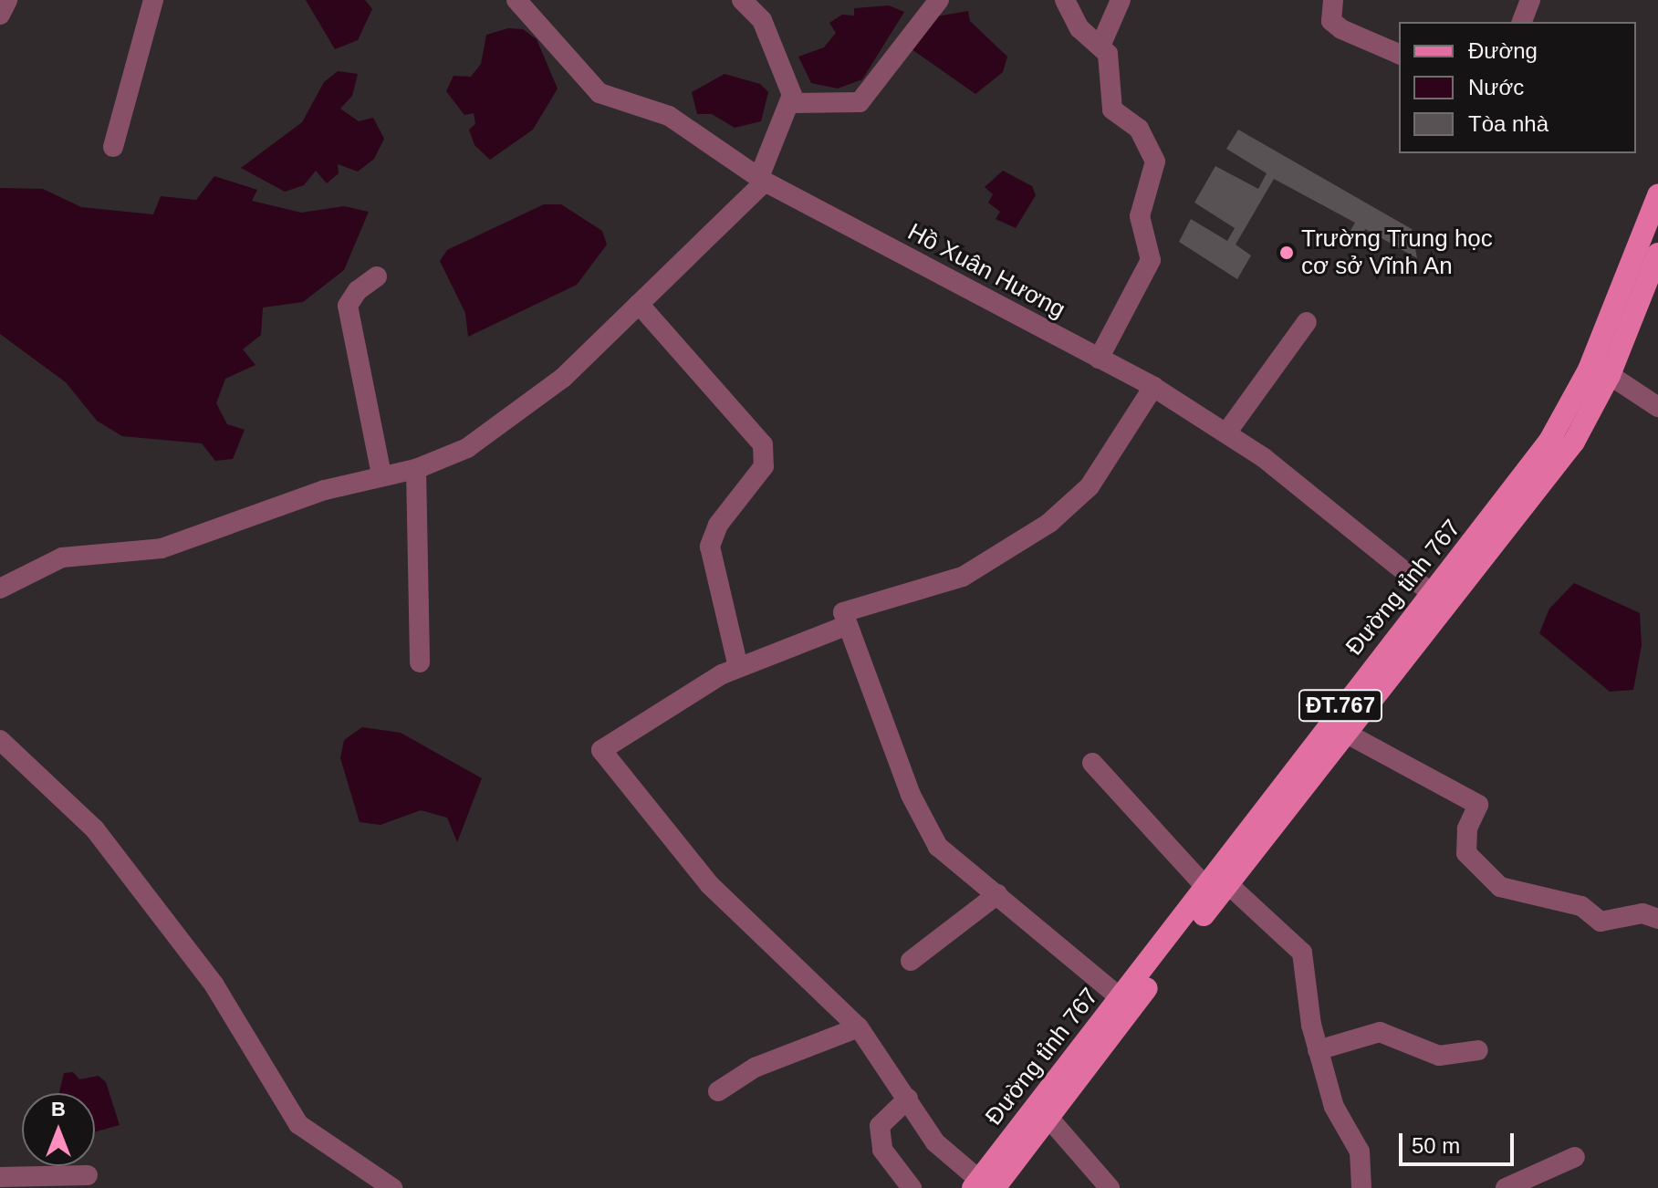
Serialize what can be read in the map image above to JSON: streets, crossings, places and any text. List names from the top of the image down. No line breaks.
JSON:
{"streets":{"main road":["Đường tỉnh 767","ĐT.767"],"street":["Hồ Xuân Hương"]},"crossings":[["Hồ Xuân Hương","Đường tỉnh 767"]],"places":["Trường Trung học cơ sở Vĩnh An"],"legend":["Đường","Nước","Tòa nhà"],"scale_bar":"50 m","north":"top"}
